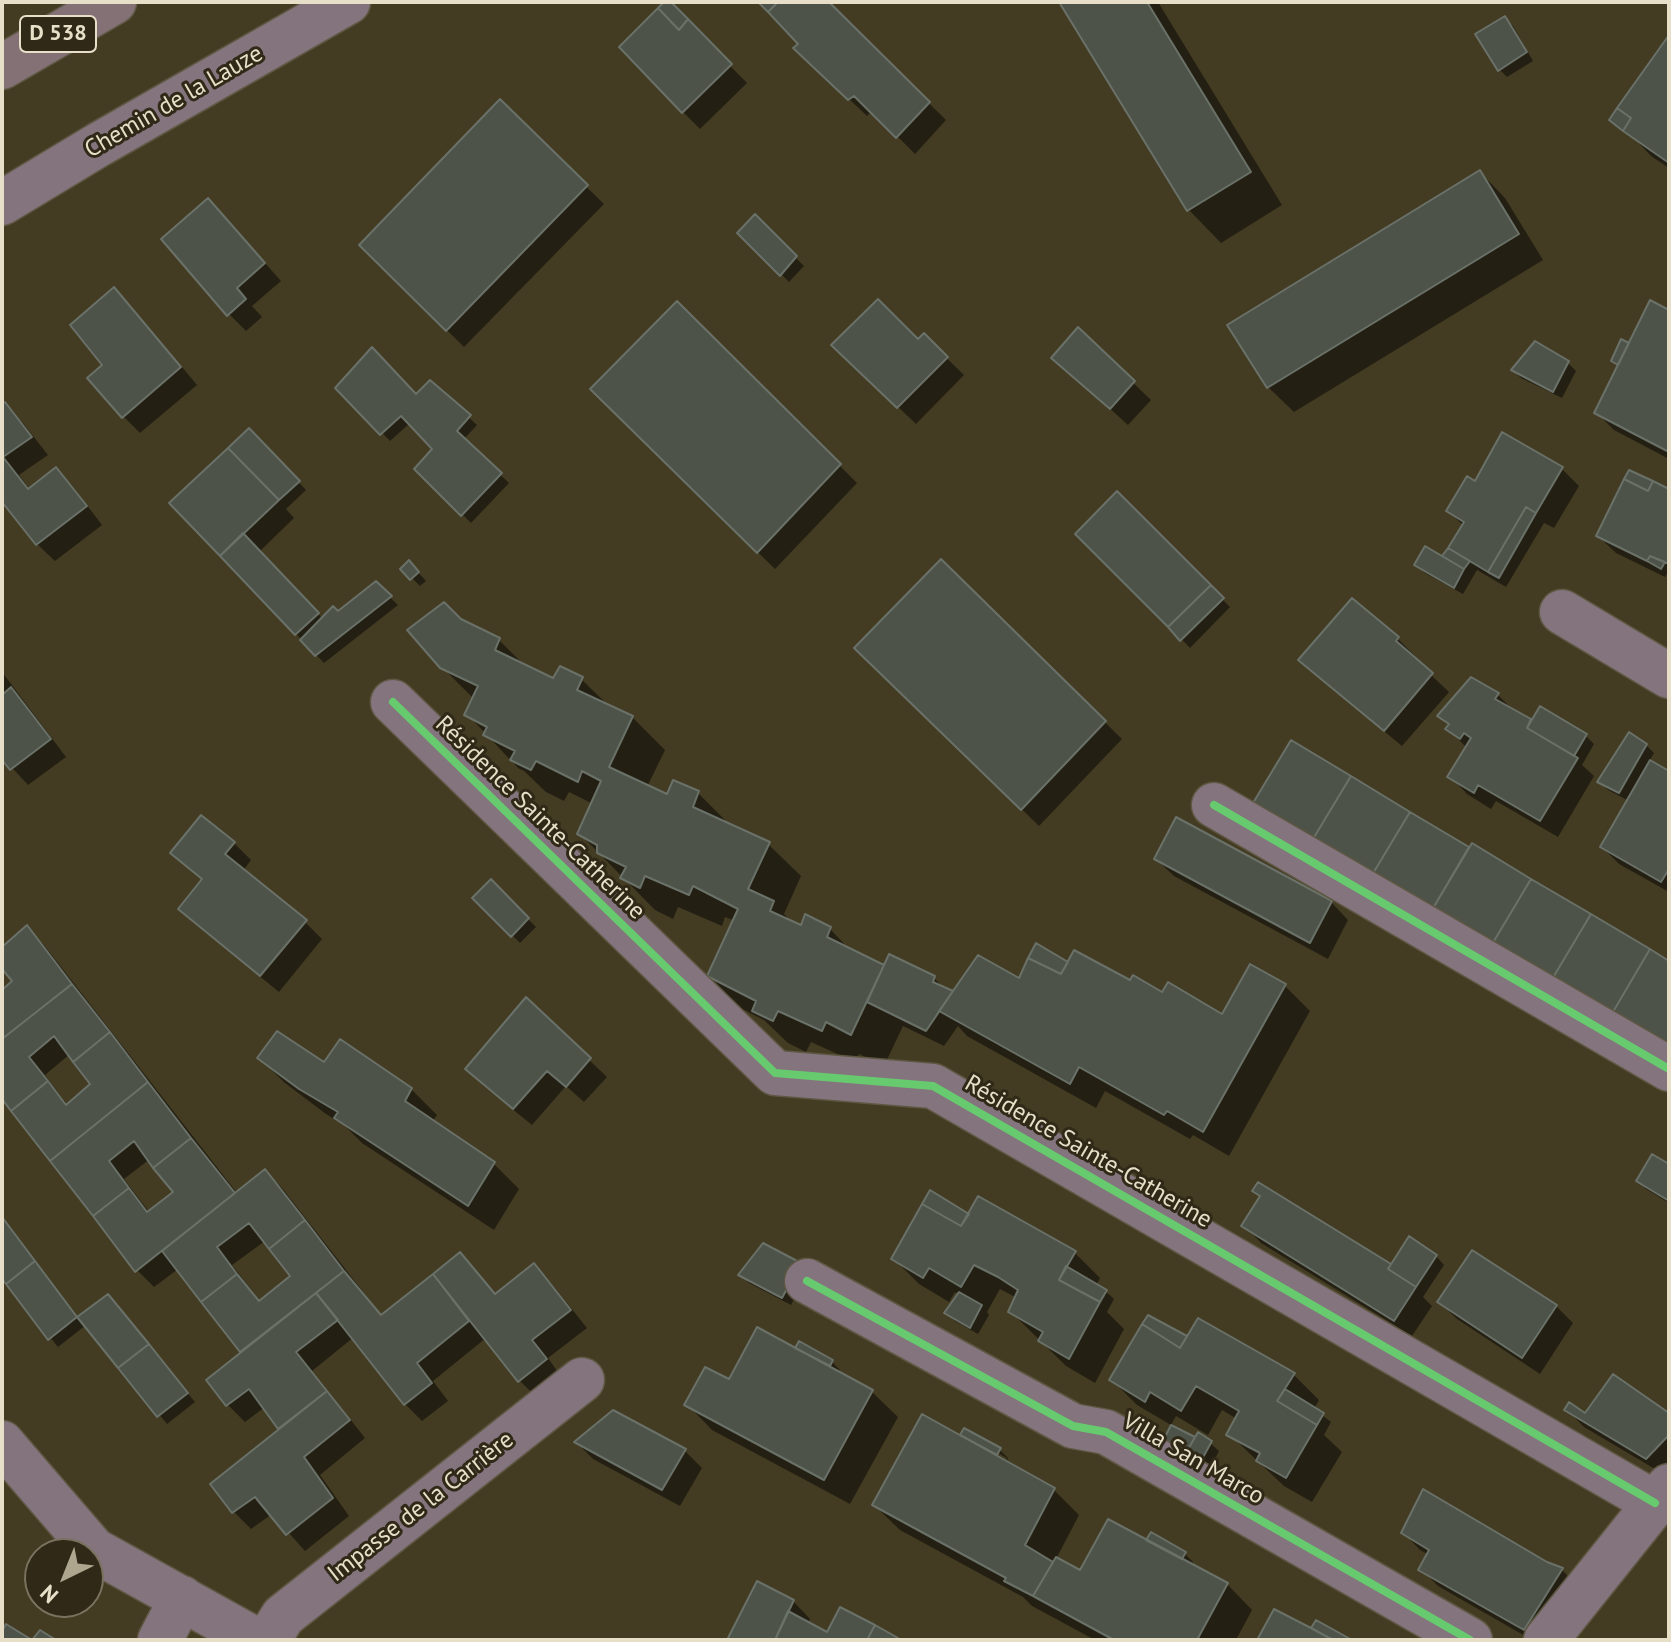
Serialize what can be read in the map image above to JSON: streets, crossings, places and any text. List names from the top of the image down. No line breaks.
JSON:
{"streets":{"main road":["D 538"],"street":["Chemin de la Lauze","Résidence Sainte-Catherine","Villa San Marco","Impasse de la Carrière"]},"north":"bottom left"}
